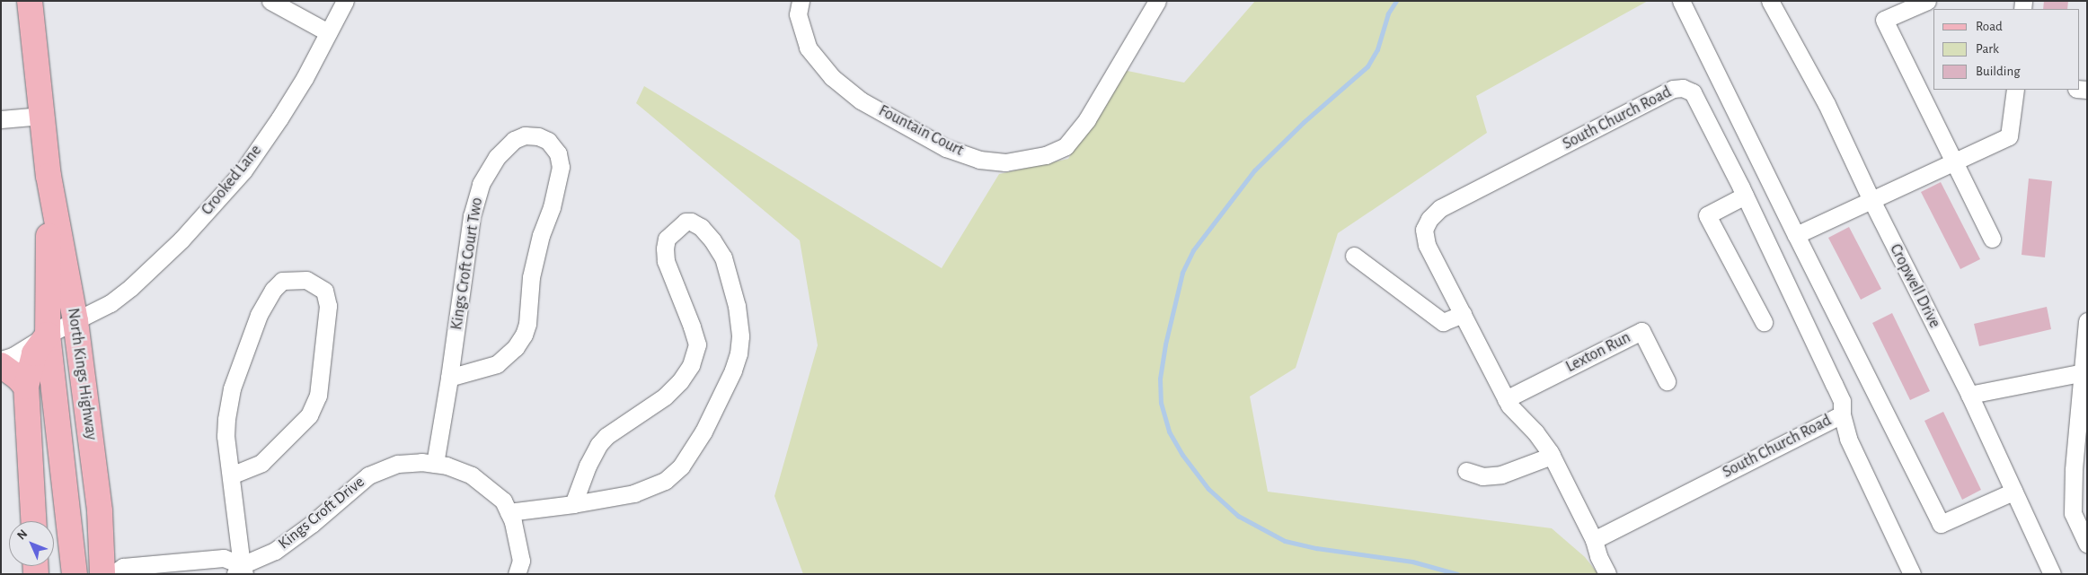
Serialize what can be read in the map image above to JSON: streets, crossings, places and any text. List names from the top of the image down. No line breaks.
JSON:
{"streets":{"main road":["North Kings Highway"],"street":["South Church Road","Fountain Court","Crooked Lane","Kings Croft Court Two","Cropwell Drive","Lexton Run","Kings Croft Drive"]},"crossings":[["South Church Road","Lexton Run"],["Crooked Lane","North Kings Highway"],["Kings Croft Court Two","Kings Croft Drive"]],"legend":["Road","Park","Building"],"north":"top left"}
